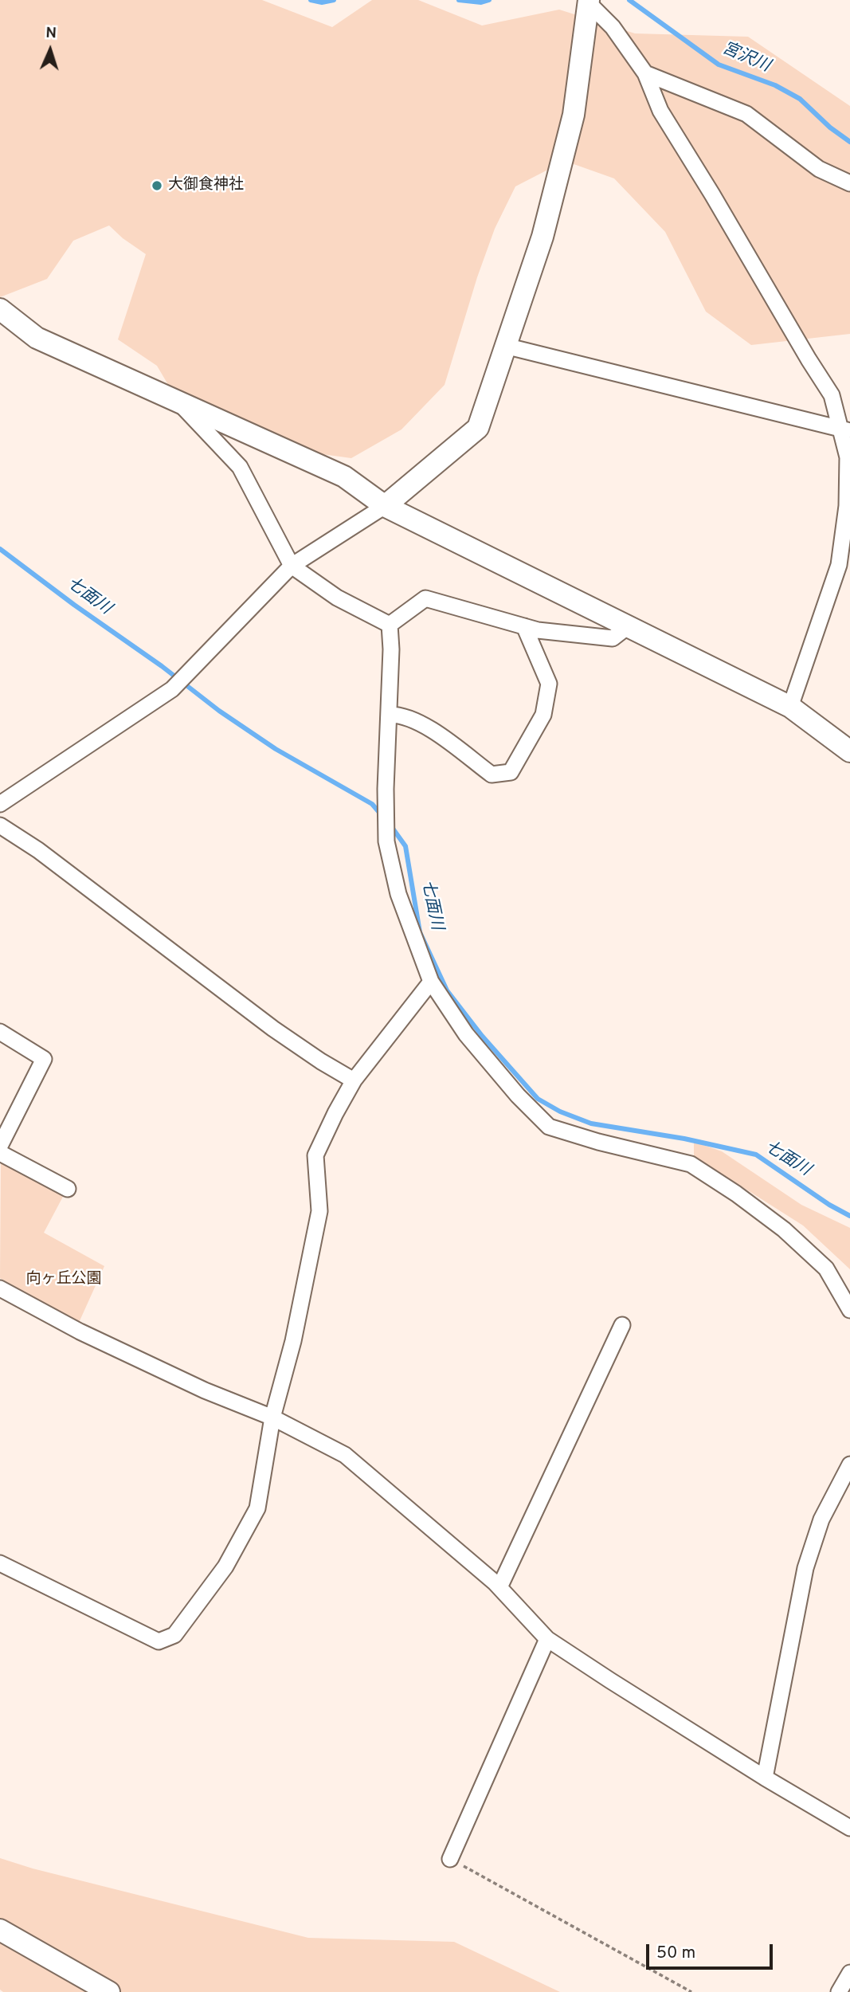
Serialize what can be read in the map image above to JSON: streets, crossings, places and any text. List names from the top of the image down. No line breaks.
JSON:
{"water":["宮沢川","七面川"],"parks":["向ヶ丘公園"],"places":["大御食神社"],"scale_bar":"50 m","north":"top"}
